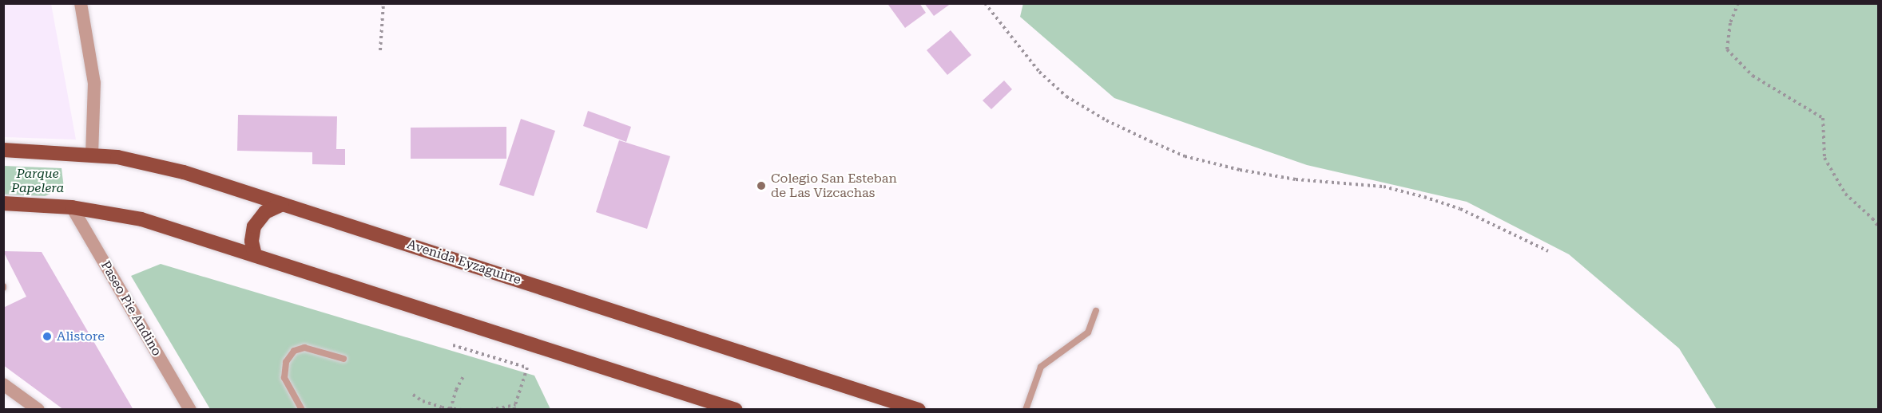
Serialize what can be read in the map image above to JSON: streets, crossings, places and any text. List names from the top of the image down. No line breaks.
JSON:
{"streets":{"main road":["Avenida Eyzaguirre"],"street":["Paseo Pie Andino"]},"parks":["Parque Papelera"],"places":["Colegio San Esteban de Las Vizcachas","Alistore"]}
